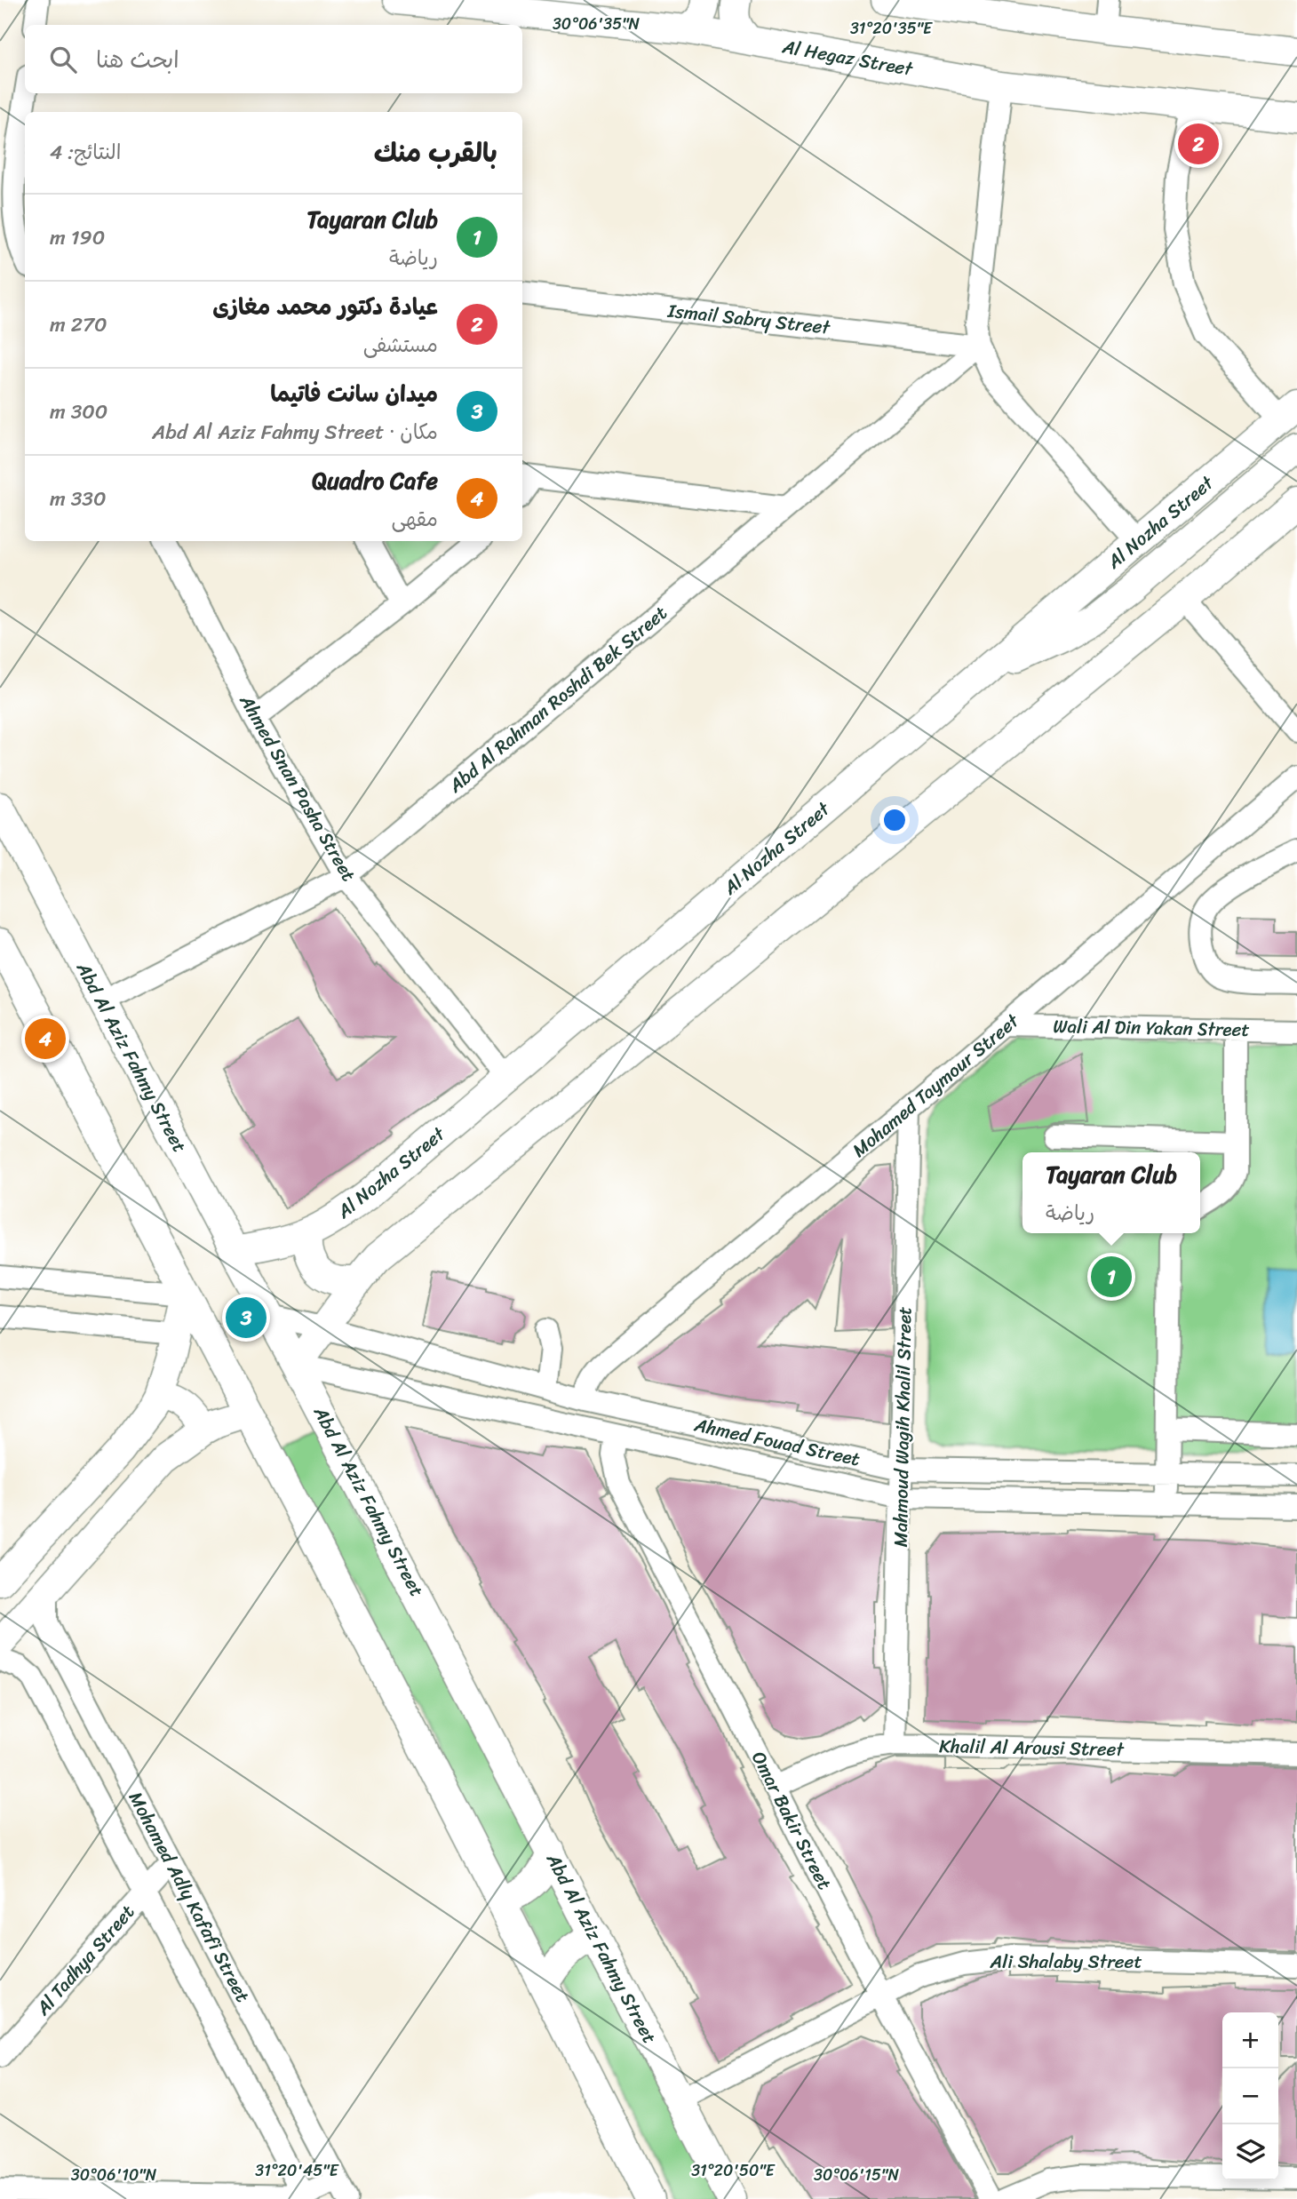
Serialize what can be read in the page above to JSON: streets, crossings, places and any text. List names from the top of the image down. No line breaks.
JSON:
{"streets":{"main road":["Al Hegaz Street","Al Nozha Street","Abd Al Aziz Fahmy Street"],"street":["Ismail Sabry Street","Abd Al Rahman Roshdi Bek Street","Ahmed Snan Pasha Street","Wali Al Din Yakan Street","Mohamed Taymour Street","Mahmoud Wagih Khalil Street","Ahmed Fouad Street","Khalil Al Arousi Street","Omar Bakir Street","Mohamed Adly Kafafi Street","Al Tadhya Street","Ali Shalaby Street"]},"crossings":[["Ismail Sabry Street","Abd Al Rahman Roshdi Bek Street"],["Al Nozha Street","Ahmed Snan Pasha Street"],["Al Nozha Street","Abd Al Aziz Fahmy Street"],["Abd Al Rahman Roshdi Bek Street","Ahmed Snan Pasha Street"],["Abd Al Rahman Roshdi Bek Street","Abd Al Aziz Fahmy Street"],["Wali Al Din Yakan Street","Mohamed Taymour Street"],["Abd Al Aziz Fahmy Street","Ahmed Fouad Street"],["Abd Al Aziz Fahmy Street","Ali Shalaby Street"],["Mohamed Taymour Street","Mahmoud Wagih Khalil Street"],["Mohamed Taymour Street","Ahmed Fouad Street"],["Mahmoud Wagih Khalil Street","Ahmed Fouad Street"],["Mahmoud Wagih Khalil Street","Khalil Al Arousi Street"],["Ahmed Fouad Street","Omar Bakir Street"],["Khalil Al Arousi Street","Omar Bakir Street"],["Omar Bakir Street","Ali Shalaby Street"],["Mohamed Adly Kafafi Street","Al Tadhya Street"]],"page":{"search":"ابحث هنا","heading":["بالقرب منك","النتائج: 4"],"pins":["2","4","1","3"],"list":[{"mark":"1","name":"Tayaran Club","note":"رياضة","value":"190 m"},{"mark":"2","name":"عيادة دكتور محمد مغازى","note":"مستشفى","value":"270 m"},{"mark":"3","name":"ميدان سانت فاتيما","note":"مكان · Abd Al Aziz Fahmy Street","value":"300 m"},{"mark":"4","name":"Quadro Cafe","note":"مقهى","value":"330 m"}],"popup":["Tayaran Club","رياضة"],"map_buttons":["+","−"]},"coordinates":["30°06'35\"N","31°20'35\"E","31°20'45\"E","31°20'50\"E","30°06'10\"N","30°06'15\"N"]}
